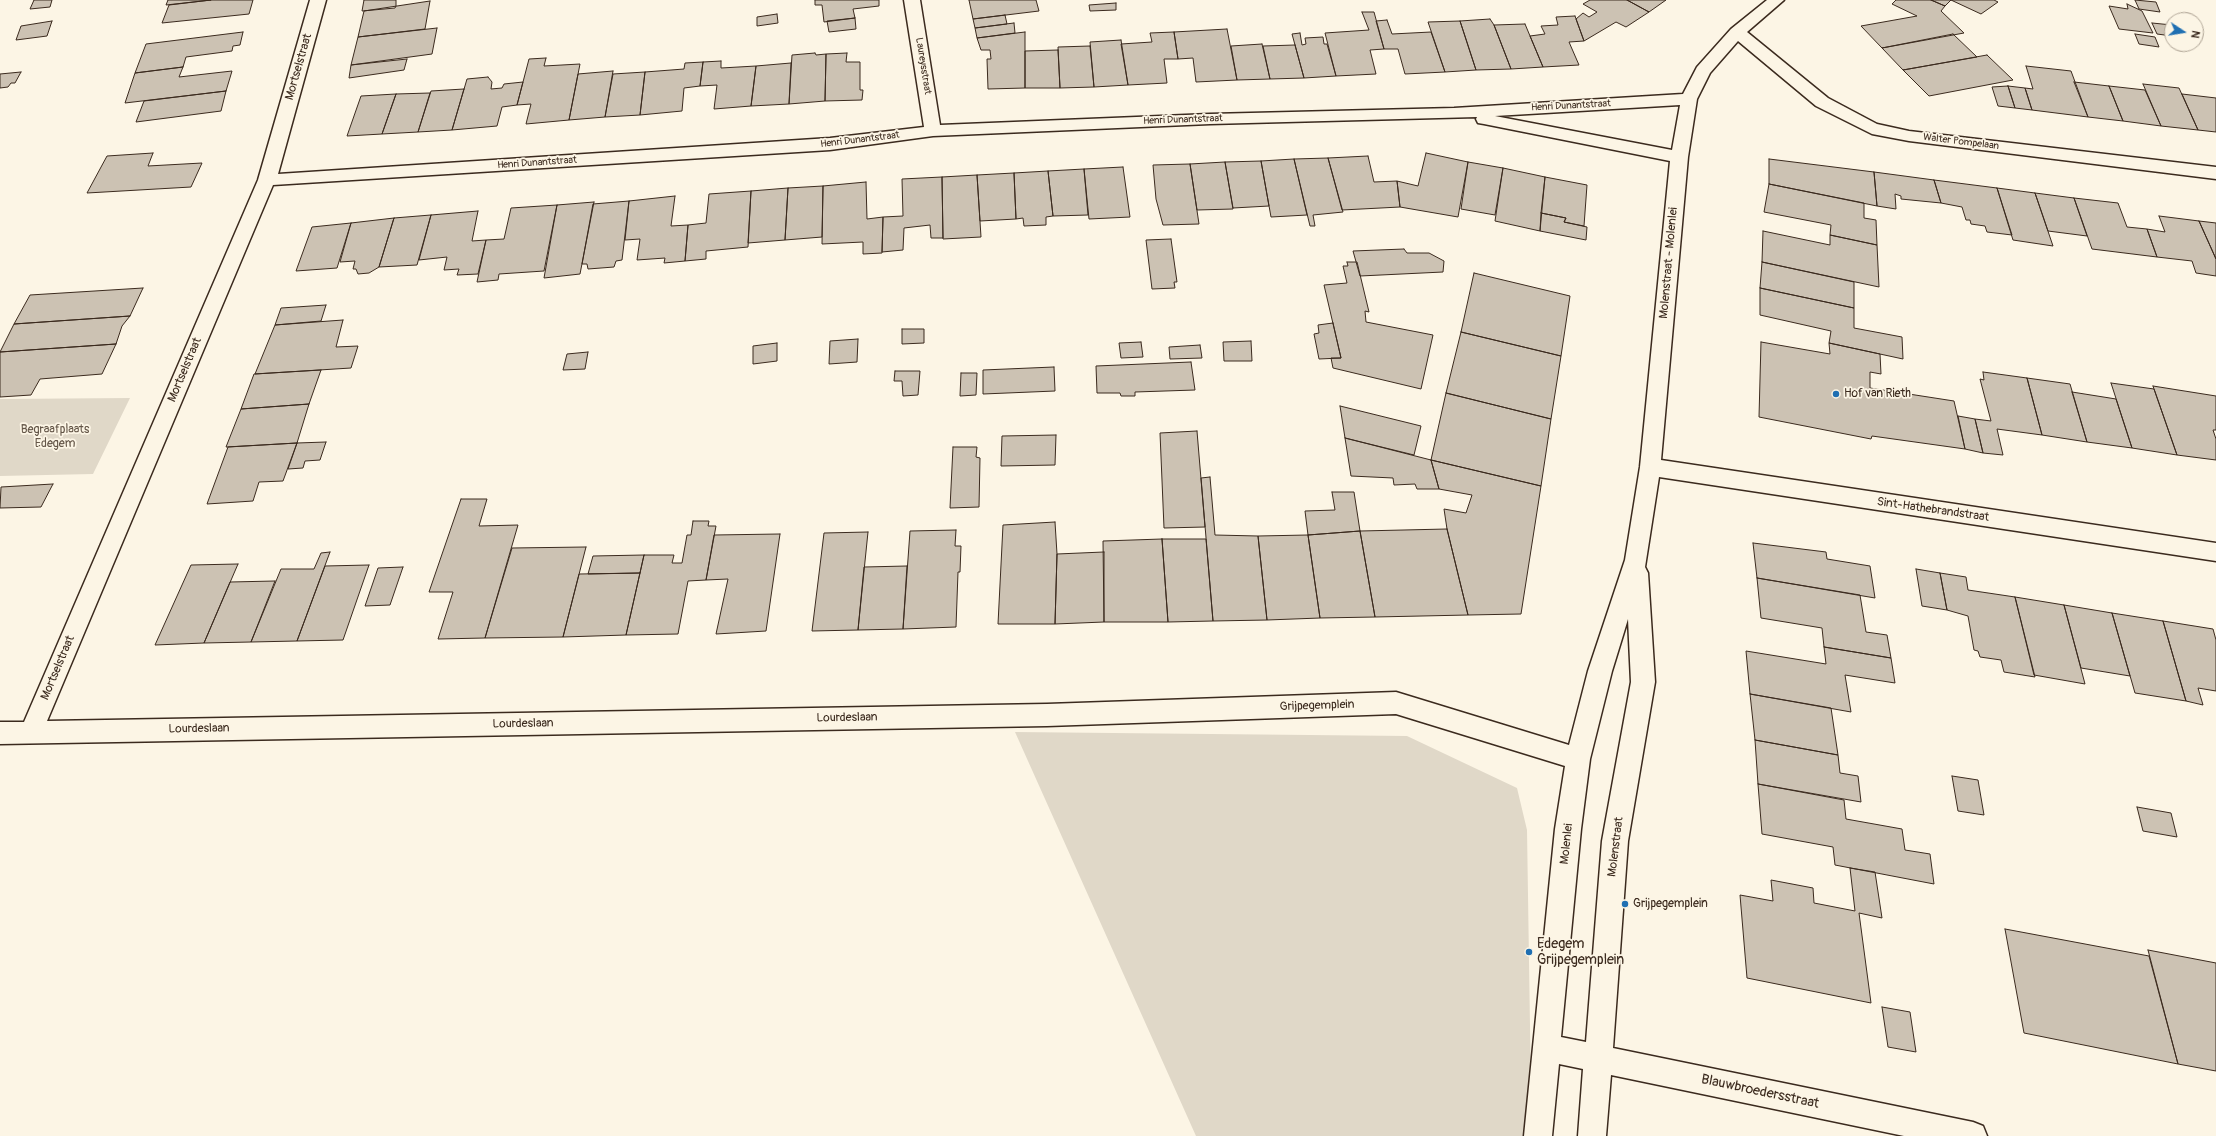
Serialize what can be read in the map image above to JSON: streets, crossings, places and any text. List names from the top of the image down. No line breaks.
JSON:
{"streets":{"street":["Laureysstraat","Mortselstraat","Henri Dunantstraat","Walter Pompelaan","Molenstraat - Molenlei","Sint-Hathebrandstraat","Grijpegemplein","Lourdeslaan","Molenlei","Molenstraat","Blauwbroedersstraat"]},"crossings":[["Laureysstraat","Henri Dunantstraat"],["Mortselstraat","Henri Dunantstraat"],["Mortselstraat","Lourdeslaan"],["Henri Dunantstraat","Molenstraat - Molenlei"],["Walter Pompelaan","Molenstraat - Molenlei"],["Molenstraat - Molenlei","Sint-Hathebrandstraat"],["Molenstraat - Molenlei","Molenlei"],["Molenstraat - Molenlei","Molenstraat"],["Grijpegemplein","Lourdeslaan"],["Grijpegemplein","Molenlei"],["Molenlei","Molenstraat"],["Molenlei","Blauwbroedersstraat"],["Molenstraat","Blauwbroedersstraat"]],"parks":["Begraafplaats Edegem"],"places":["Hof van Rieth","Grijpegemplein","Edegem Grijpegemplein"],"north":"right"}
